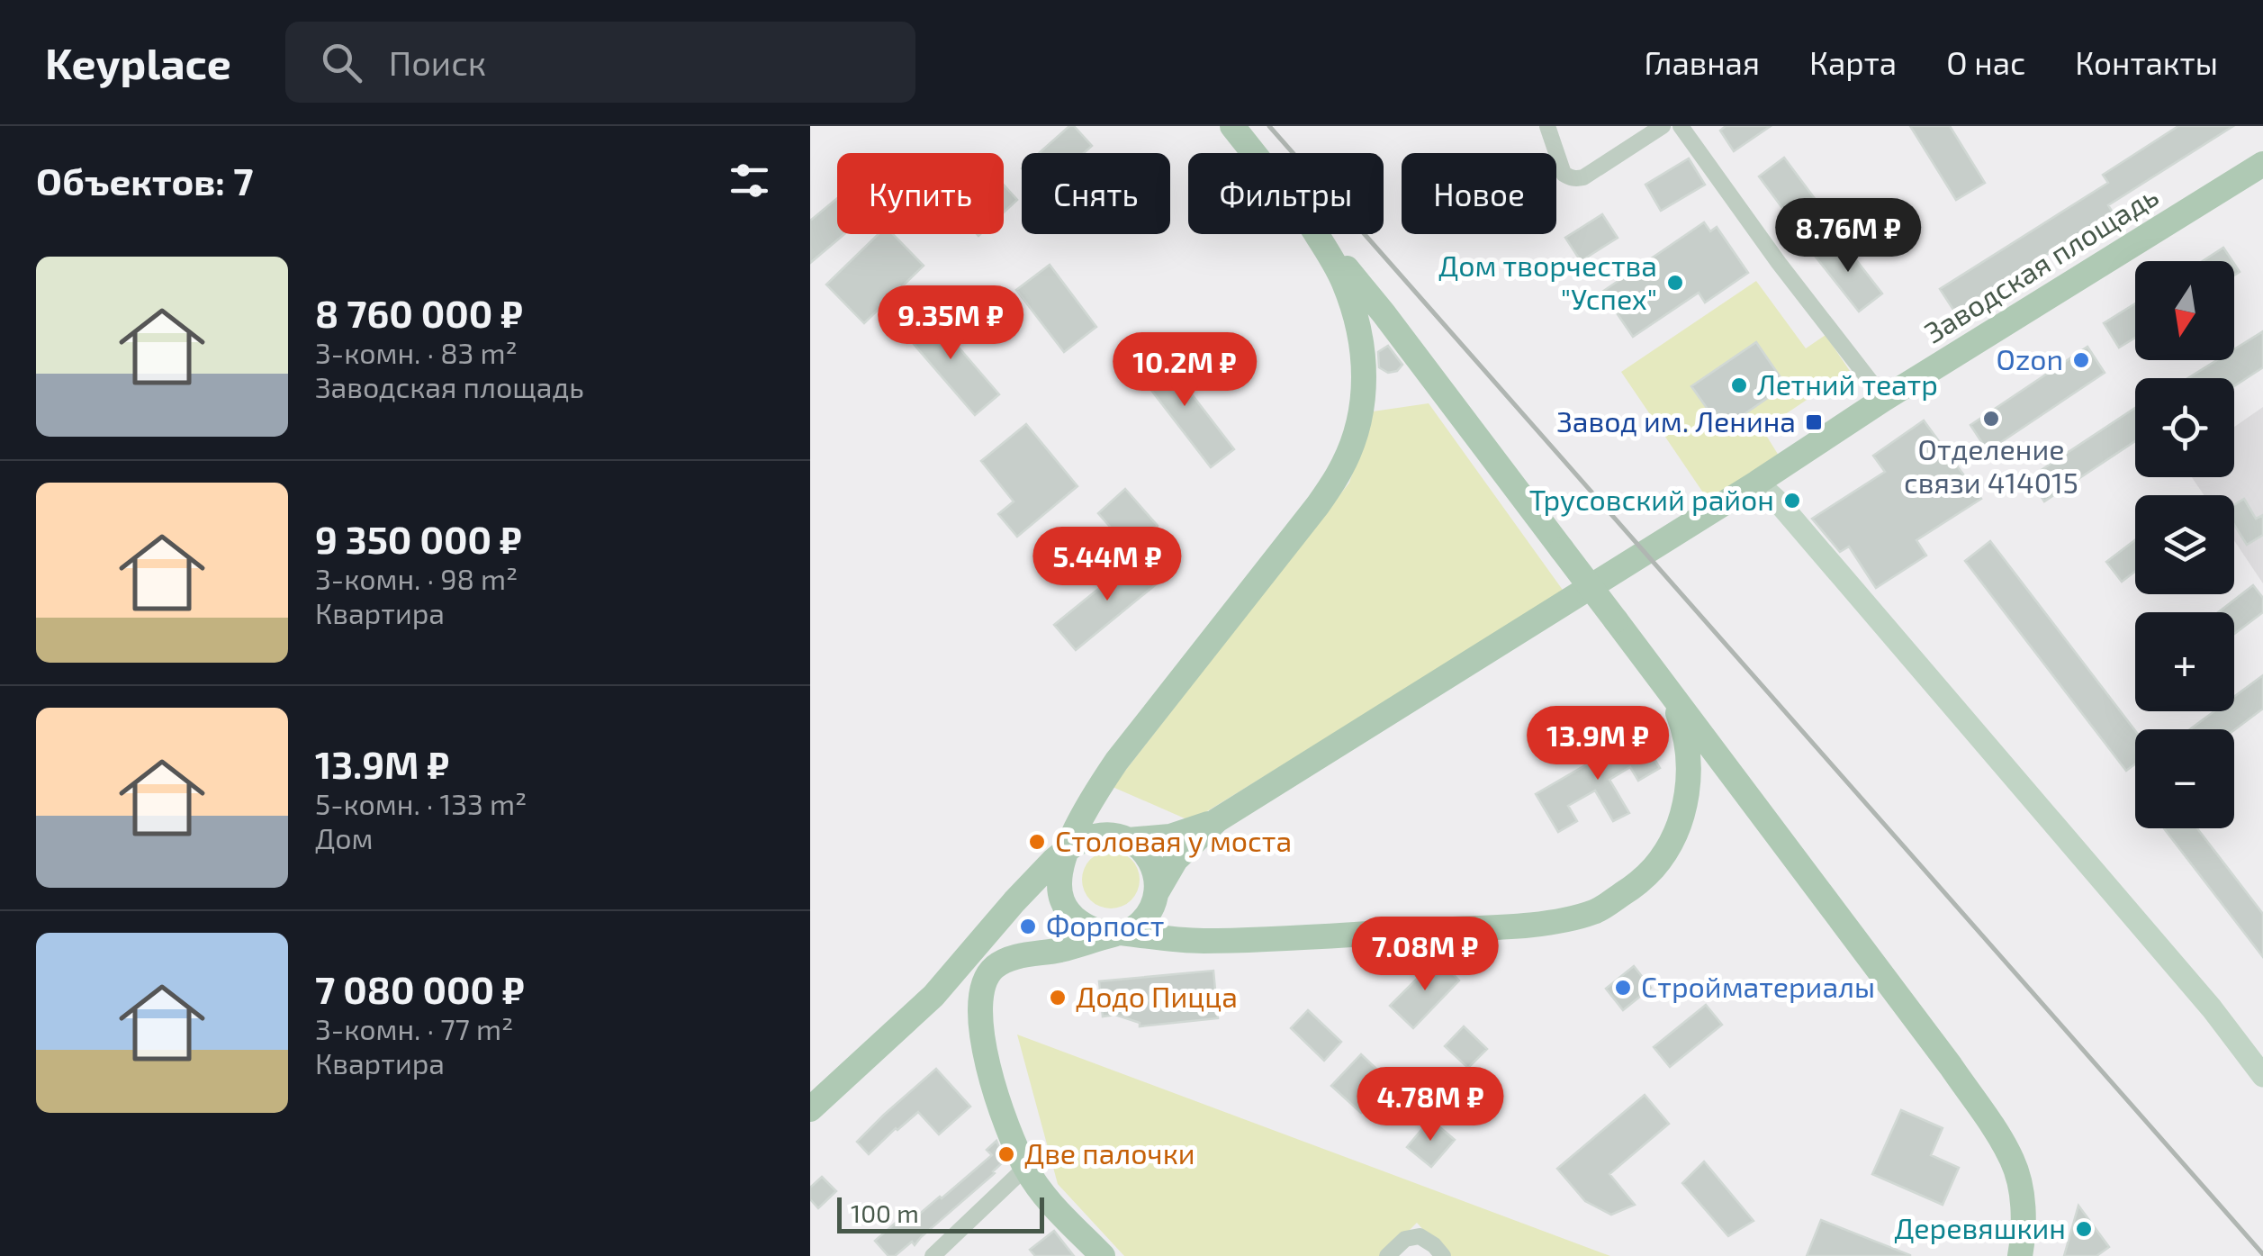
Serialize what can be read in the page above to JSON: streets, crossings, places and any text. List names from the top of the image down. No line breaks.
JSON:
{"streets":{"main road":["Заводская площадь"]},"places":{"other":["Дом творчества \"Успех\"","Ozon","Летний театр","Отделение связи 414015","Трусовский район","Столовая у моста","Форпост","Стройматериалы","Додо Пицца","Две палочки","Деревяшкин"],"transit":["Завод им. Ленина"]},"scale_bar":"100 m","north":"bottom","page":{"header":"Keyplace","search":"Поиск","nav":["Главная","Карта","О нас","Контакты"],"heading":"Объектов: 7","chip":["Купить","Снять","Фильтры","Новое"],"price":["8.76M ₽","9.35M ₽","10.2M ₽","5.44M ₽","13.9M ₽","7.08M ₽","4.78M ₽"],"list":[{"name":"8 760 000 ₽","note":"3-комн. · 83 m² · Заводская площадь"},{"name":"9 350 000 ₽","note":"3-комн. · 98 m² · Квартира"},{"name":"13.9M ₽","note":"5-комн. · 133 m² · Дом"},{"name":"7 080 000 ₽","note":"3-комн. · 77 m² · Квартира"}],"map_buttons":["+","−"],"scale":"100 m"}}
